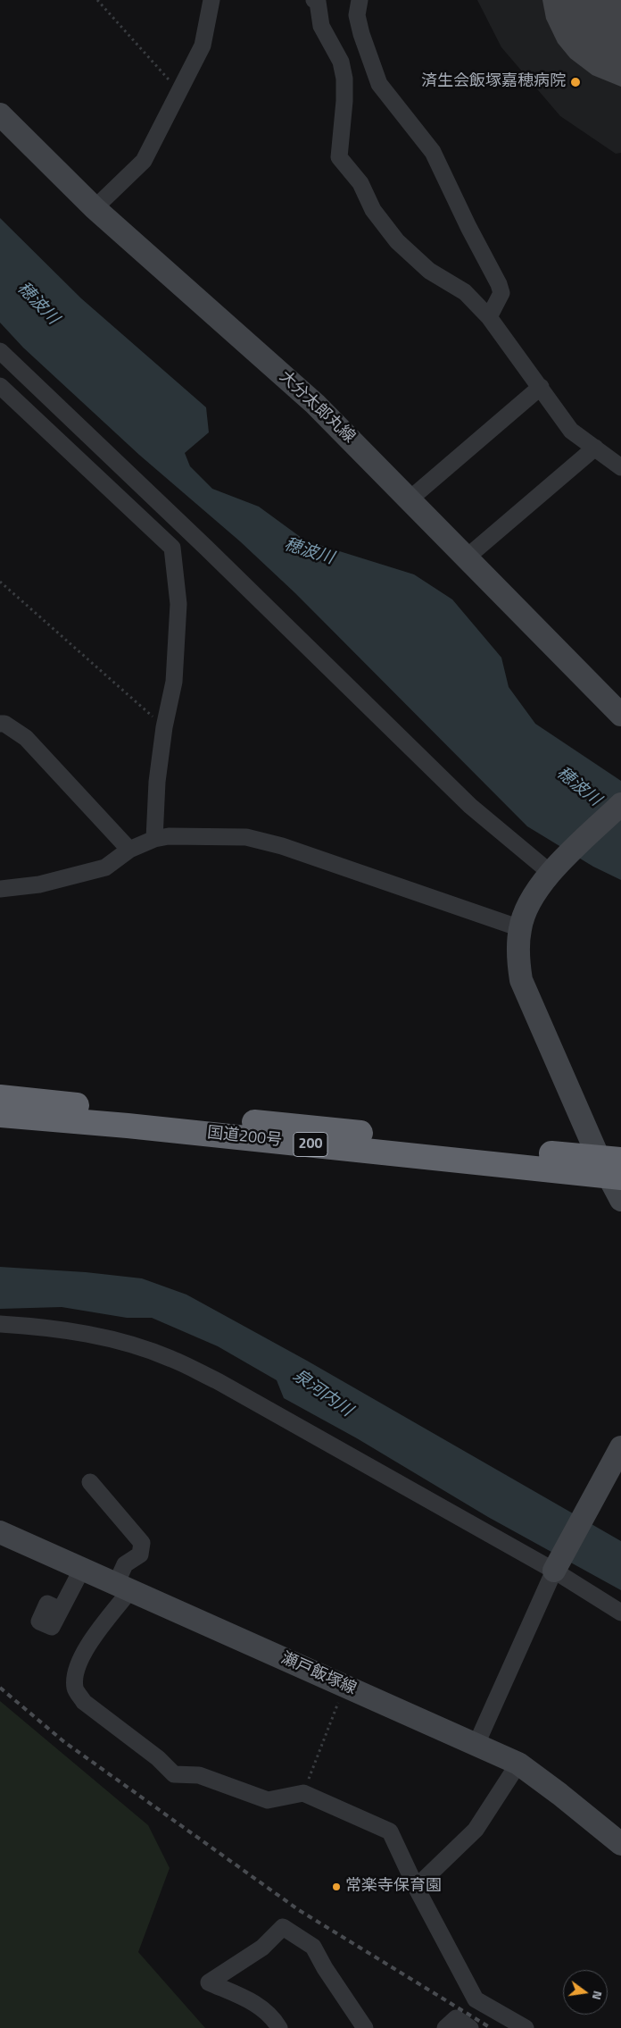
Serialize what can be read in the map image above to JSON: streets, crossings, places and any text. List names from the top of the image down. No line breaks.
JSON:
{"streets":{"highway":["国道200号","200"],"main road":["大分太郎丸線","瀬戸飯塚線"]},"water":["穂波川","泉河内川"],"places":["済生会飯塚嘉穂病院","常楽寺保育園"],"north":"right"}
